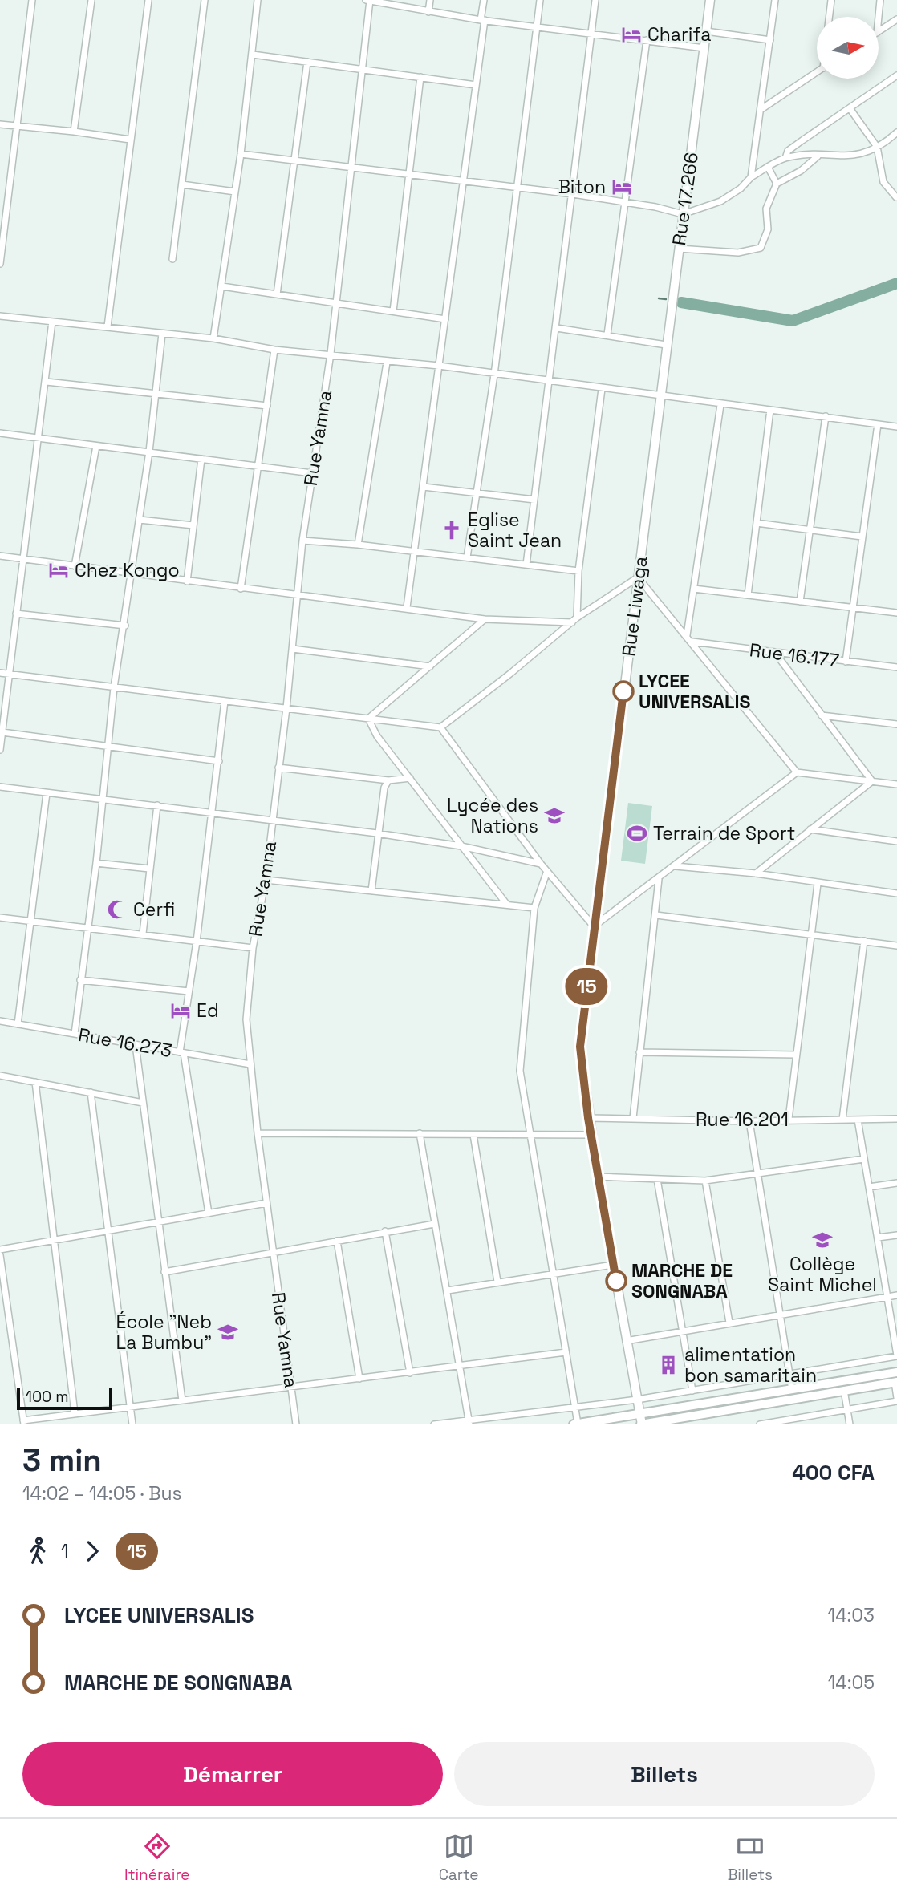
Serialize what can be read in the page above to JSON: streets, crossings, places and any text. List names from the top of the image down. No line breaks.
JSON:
{"streets":{"main road":["Rue 17.266","Rue Liwaga"],"street":["Rue Yamna","Rue 16.177","Rue 16.273","Rue 16.201"]},"crossings":[["Rue 17.266","Rue Liwaga"],["Rue Yamna","Rue 16.273"],["Rue Liwaga","Rue 16.201"]],"places":{"hotel":["Charifa","Biton","Chez Kongo","Ed"],"church":["Eglise Saint Jean"],"other":["LYCEE UNIVERSALIS","MARCHE DE SONGNABA"],"school or university":["Lycée des Nations","Collège Saint Michel","École \"Neb La Bumbu\""],"sports":["Terrain de Sport"],"mosque":["Cerfi"],"building":["alimentation bon samaritain"]},"lines":["bus line 15"],"scale_bar":"100 m","north":"right","page":{"on_map":"15","scale":"100 m","heading":["3 min","14:02 – 14:05 · Bus","400 CFA"],"legs":["1","15"],"list":[{"name":"LYCEE UNIVERSALIS","value":"14:03"},{"name":"MARCHE DE SONGNABA","value":"14:05"}],"buttons":["Démarrer","Billets"],"tabs":["Itinéraire","Carte","Billets"]}}
